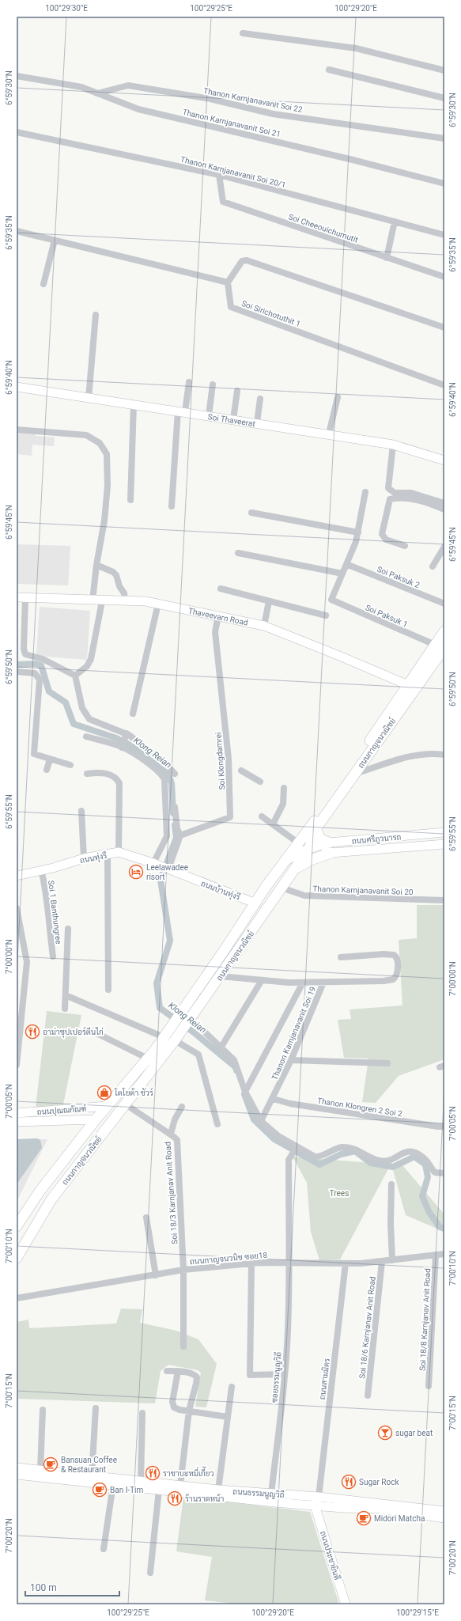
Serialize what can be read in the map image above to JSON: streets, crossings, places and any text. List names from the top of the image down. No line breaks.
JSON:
{"streets":{"main road":["ถนนกาญจนวณิชย์"],"street":["Thanon Karnjanavanit Soi 22","Thanon Karnjanavanit Soi 21","Thanon Karnjanavanit Soi 20/1","Soi Cheeouichumutit","Soi Sirichotuthit 1","Soi Thaveerat","Soi Paksuk 2","Soi Paksuk 1","Thaveevarn Road","Soi Klongdamrei","ถนนศรีภูวนารถ","ถนนทุ่งรี","ถนนบ้านทุ่งรี","Thanon Karnjanavanit Soi 20","Soi 1 Banthungree","Thanon Karnjanavanit Soi 19","Thanon Klongren 2 Soi 2","ถนนปุณณกัณฑ์","Soi 18/3 Karnjanav Anit Road","ถนนกาญจนวนิช ซอย18","Soi 18/8 Karnjanav Anit Road","Soi 18/6 Karnjanav Anit Road","ซอยธรรมนูญวิถี","ถนนสามมิตร","ถนนธรรมนูญวิถี","ถนนประชายินดี"]},"crossings":[["Thanon Karnjanavanit Soi 22","Thanon Karnjanavanit Soi 21"],["Thanon Karnjanavanit Soi 20/1","Soi Cheeouichumutit"],["Soi Paksuk 1","ถนนกาญจนวณิชย์"],["Thaveevarn Road","ถนนกาญจนวณิชย์"],["Thaveevarn Road","Soi Klongdamrei"],["ถนนกาญจนวณิชย์","ถนนศรีภูวนารถ"],["ถนนกาญจนวณิชย์","ถนนบ้านทุ่งรี"],["ถนนกาญจนวณิชย์","Thanon Karnjanavanit Soi 20"],["ถนนกาญจนวณิชย์","Thanon Karnjanavanit Soi 19"],["ถนนกาญจนวณิชย์","ถนนปุณณกัณฑ์"],["ถนนกาญจนวณิชย์","Soi 18/3 Karnjanav Anit Road"],["ถนนทุ่งรี","ถนนบ้านทุ่งรี"],["ถนนทุ่งรี","Soi 1 Banthungree"],["Thanon Karnjanavanit Soi 19","Thanon Klongren 2 Soi 2"],["Soi 18/3 Karnjanav Anit Road","ถนนกาญจนวนิช ซอย18"],["ถนนกาญจนวนิช ซอย18","Soi 18/8 Karnjanav Anit Road"],["ถนนกาญจนวนิช ซอย18","Soi 18/6 Karnjanav Anit Road"],["ถนนกาญจนวนิช ซอย18","ซอยธรรมนูญวิถี"],["ถนนกาญจนวนิช ซอย18","ถนนสามมิตร"],["ซอยธรรมนูญวิถี","ถนนธรรมนูญวิถี"],["ถนนสามมิตร","ถนนธรรมนูญวิถี"],["ถนนธรรมนูญวิถี","ถนนประชายินดี"]],"water":["Klong Reian"],"parks":["Trees"],"places":{"hotel":["Leelawadee risort"],"restaurant":["อาม่าซุปเปอร์ตีนไก่","ราชาบะหมี่เกี๊ยว","Sugar Rock","ร้านราดหน้า"],"shop":["โตโยต้า ชัวร์"],"bar":["sugar beat"],"cafe":["Bansuan Coffee & Restaurant","Ban I-Tim","Midori Matcha"]},"scale_bar":"100 m","coordinates":["100°29'30\"E","100°29'25\"E","100°29'20\"E","6°59'30\"N","6°59'35\"N","6°59'40\"N","6°59'45\"N","6°59'50\"N","6°59'55\"N","7°00'00\"N","7°00'05\"N","7°00'10\"N","7°00'15\"N","7°00'20\"N","100°29'15\"E"]}
